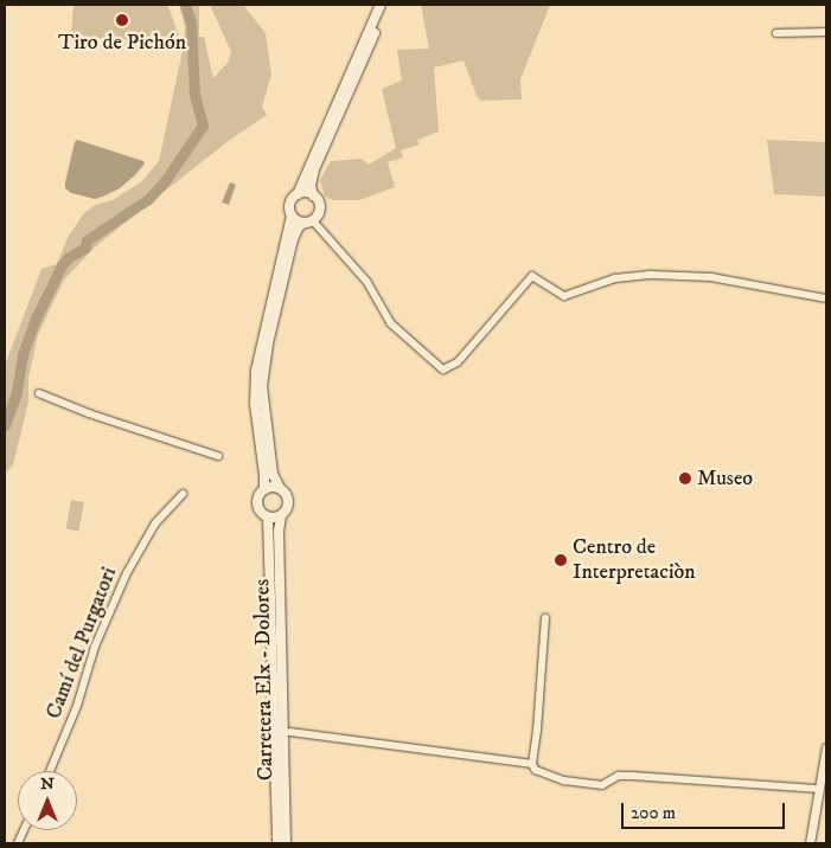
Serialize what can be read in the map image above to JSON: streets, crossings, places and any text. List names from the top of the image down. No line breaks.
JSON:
{"streets":{"main road":["Carretera Elx - Dolores"],"street":["Camí del Purgatori"]},"places":["Tiro de Pichón","Museo","Centro de Interpretaciòn"],"scale_bar":"200 m","north":"top"}
